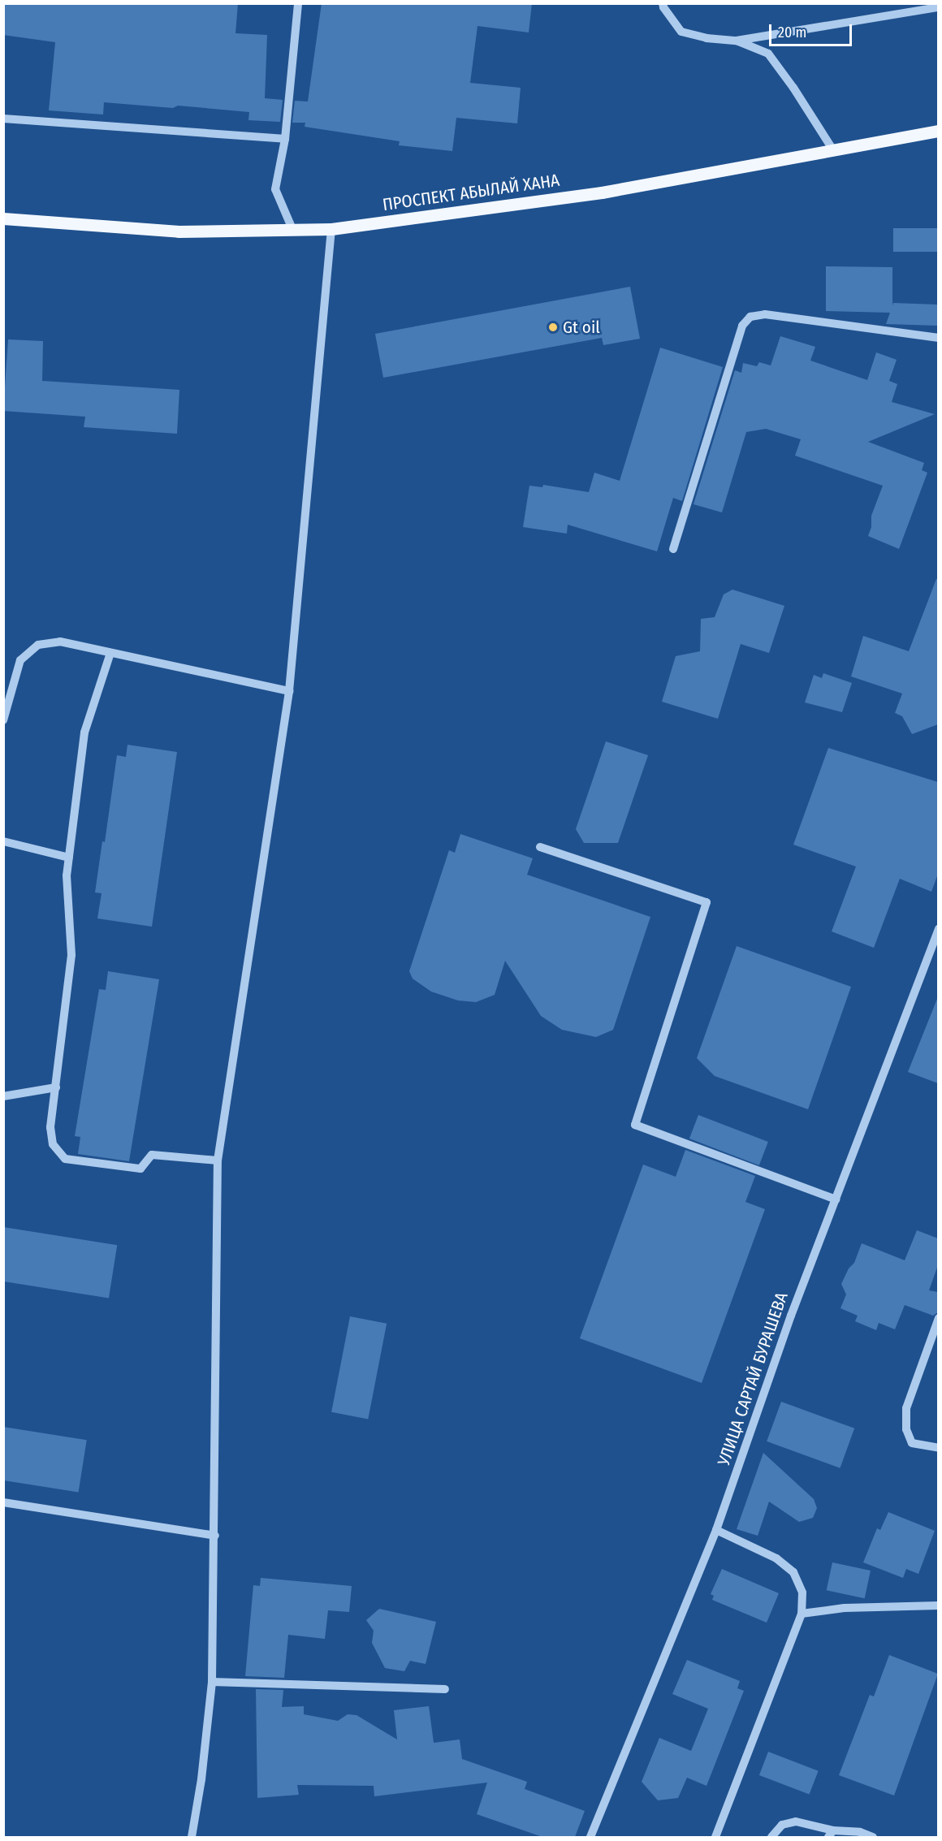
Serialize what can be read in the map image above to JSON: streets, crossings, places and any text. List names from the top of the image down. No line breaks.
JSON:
{"streets":{"main road":["ПРОСПЕКТ АБЫЛАЙ ХАНА"],"street":["УЛИЦА САРТАЙ БУРАШЕВА"]},"places":["Gt oil"],"scale_bar":"20 m"}
